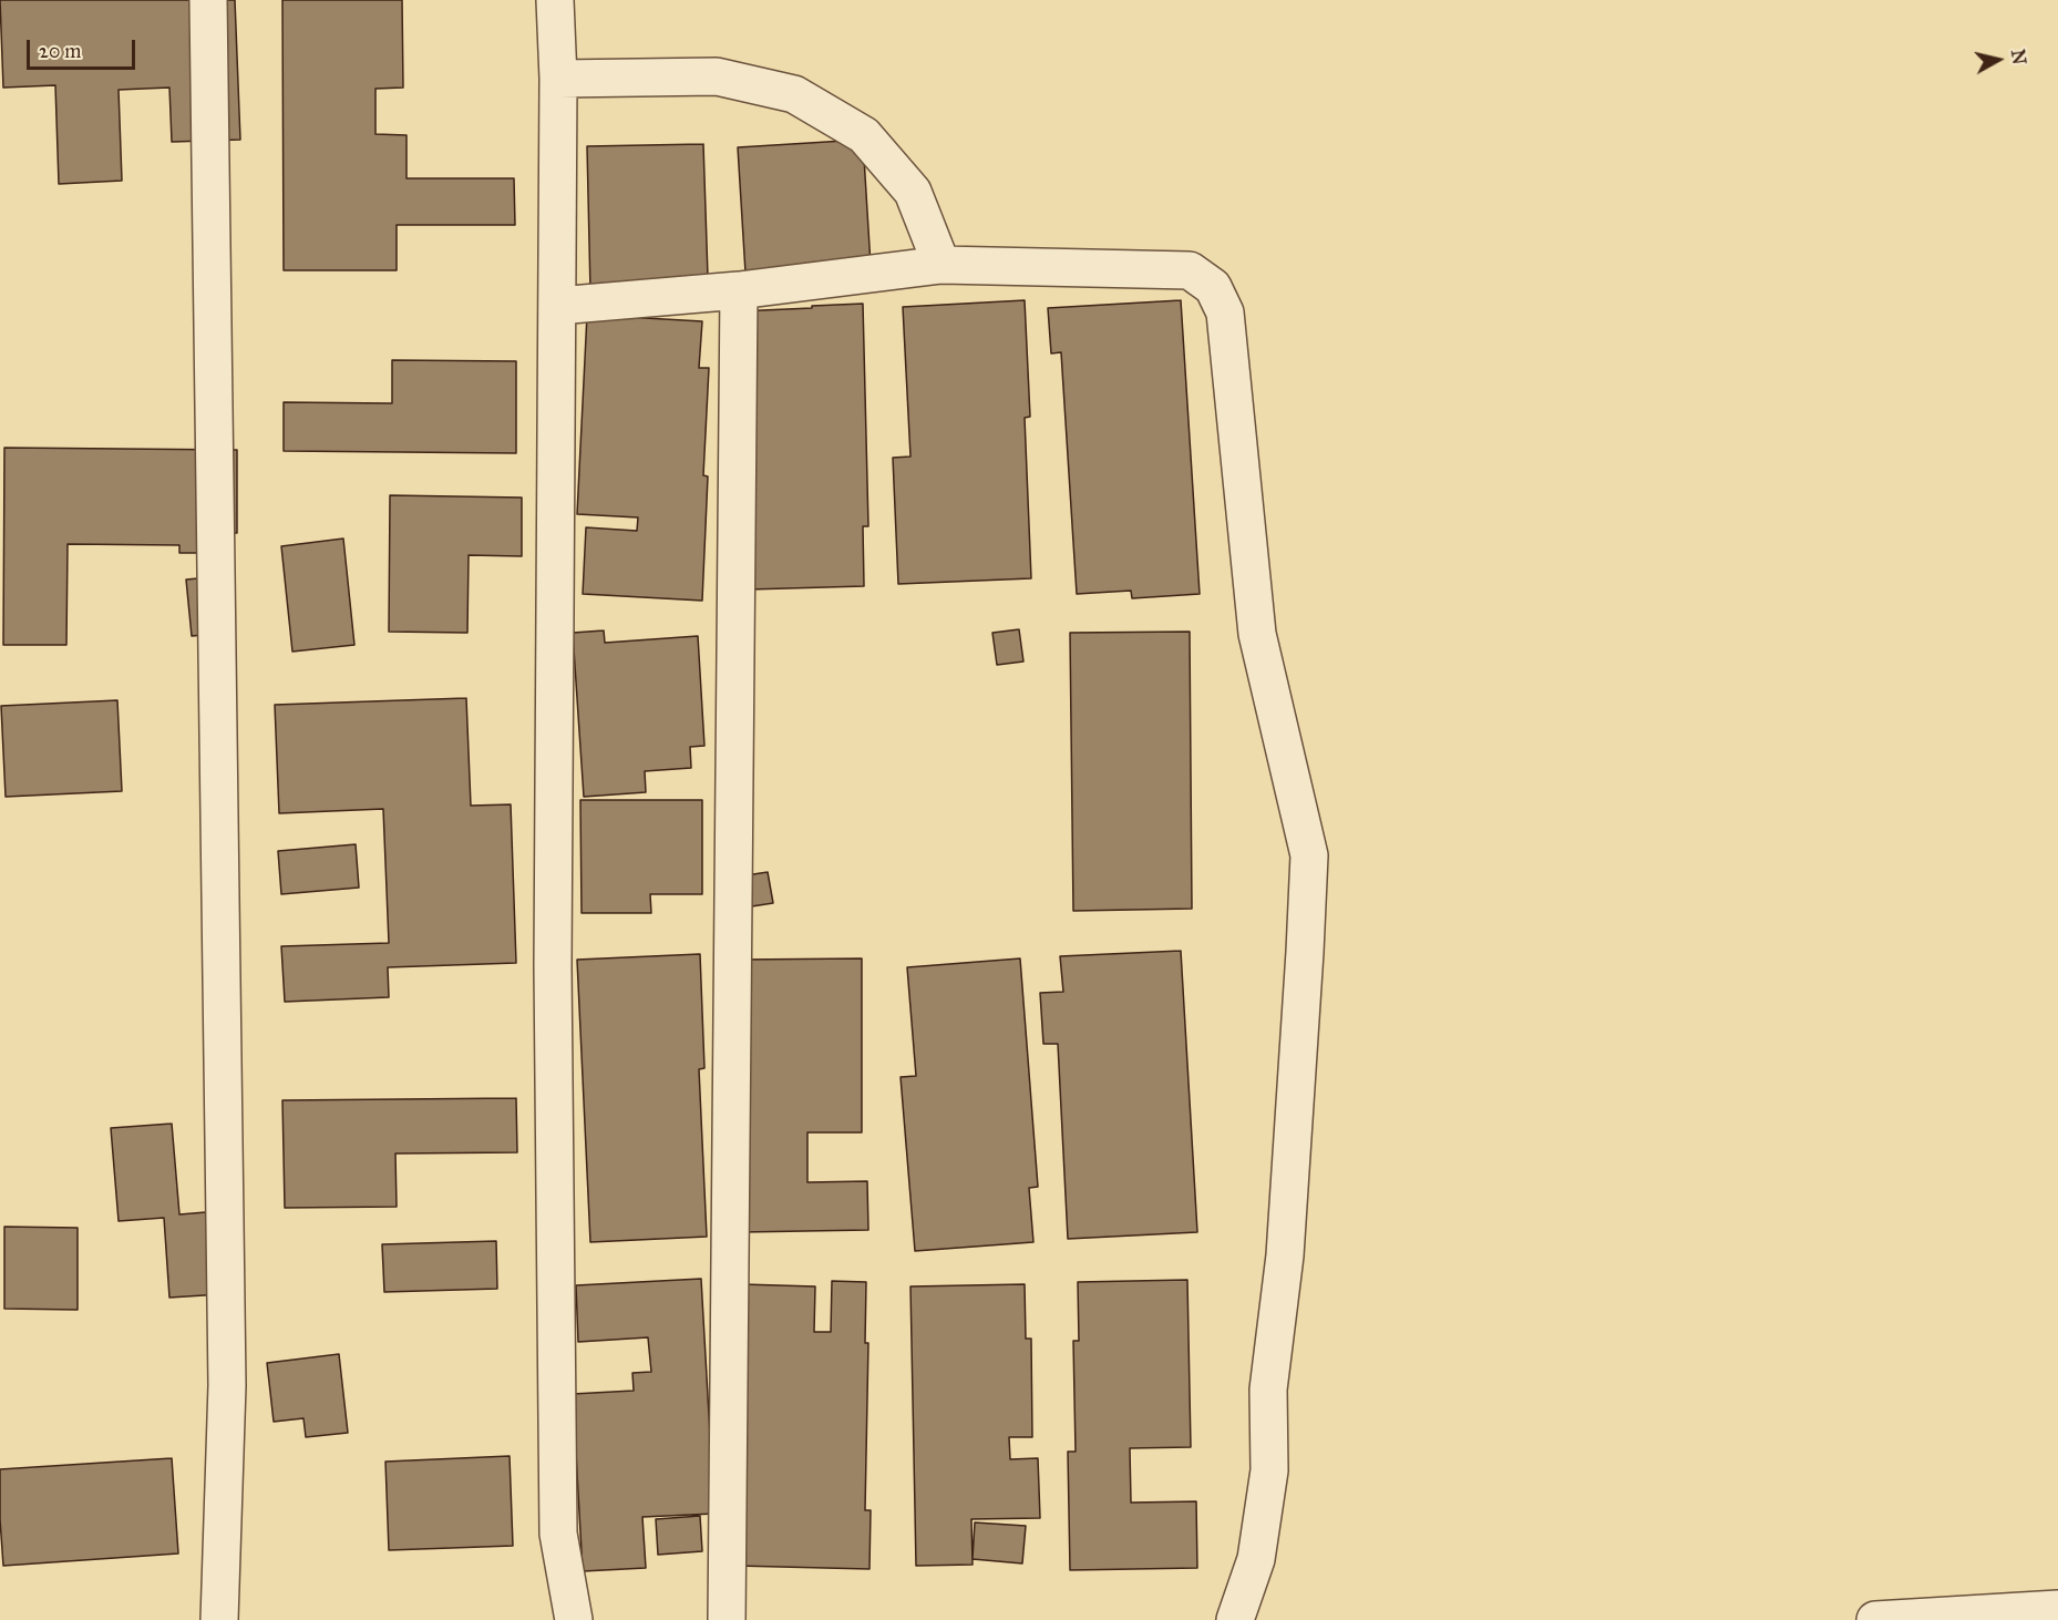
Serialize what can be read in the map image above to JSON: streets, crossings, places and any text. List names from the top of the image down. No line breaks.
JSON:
{"scale_bar":"20 m","north":"right"}
